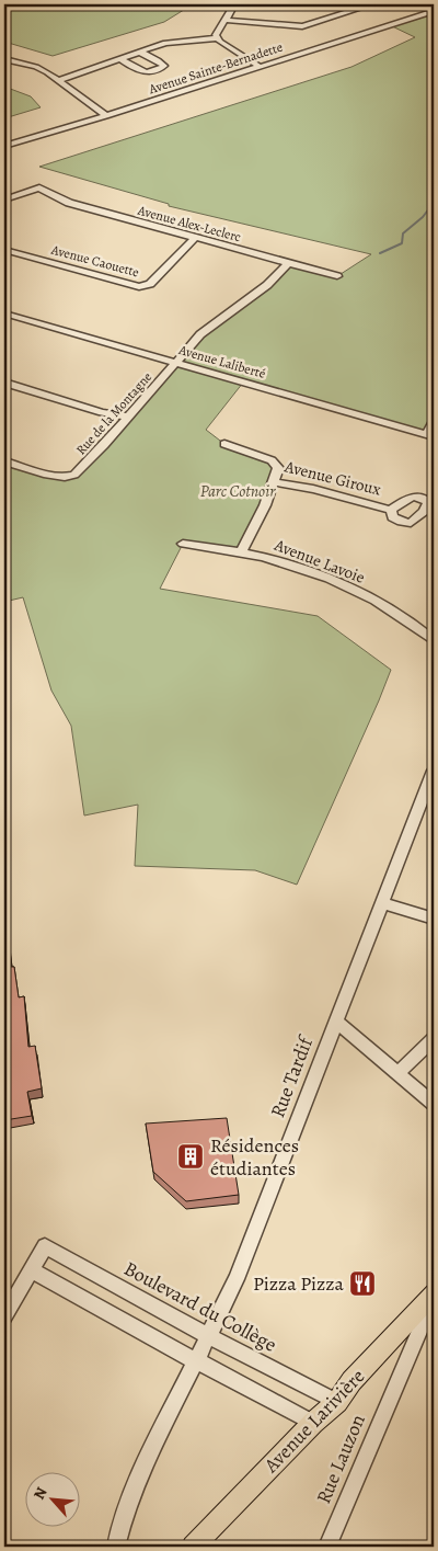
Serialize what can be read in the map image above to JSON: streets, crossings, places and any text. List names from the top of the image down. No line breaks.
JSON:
{"streets":{"main road":["Avenue Larivière"],"street":["Avenue Sainte-Bernadette","Avenue Alex-Leclerc","Avenue Caouette","Avenue Laliberté","Rue de la Montagne","Avenue Giroux","Avenue Lavoie","Rue Tardif","Boulevard du Collège","Rue Lauzon"]},"crossings":[["Avenue Alex-Leclerc","Avenue Caouette"],["Avenue Alex-Leclerc","Rue de la Montagne"],["Avenue Laliberté","Rue de la Montagne"],["Rue Tardif","Boulevard du Collège"],["Boulevard du Collège","Avenue Larivière"],["Avenue Larivière","Rue Lauzon"]],"parks":["Parc Cotnoir"],"places":{"building":["Résidences étudiantes"],"restaurant":["Pizza Pizza"]},"north":"top left"}
